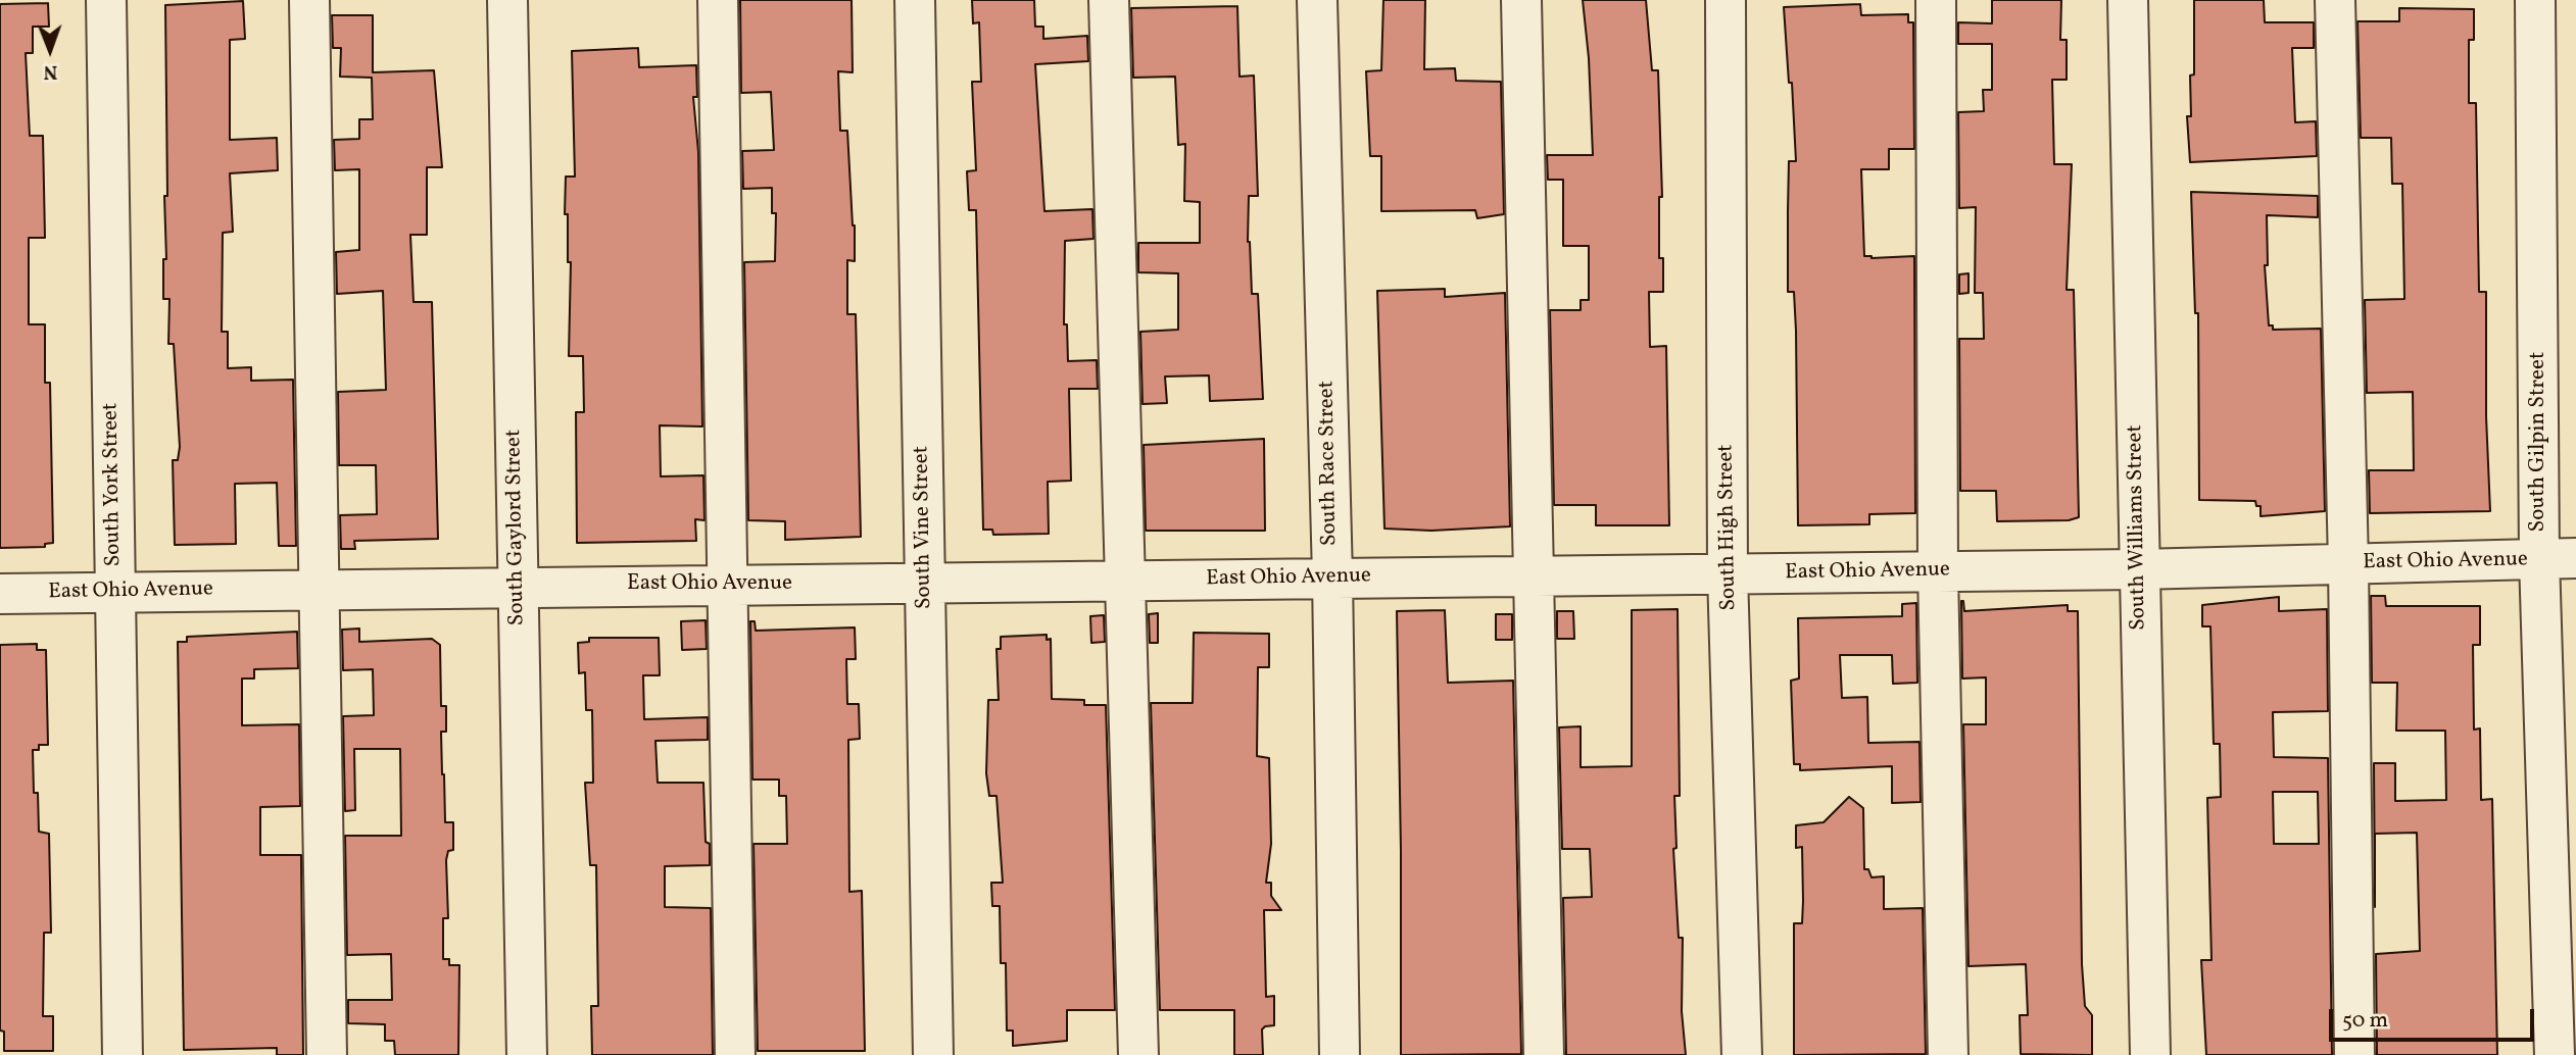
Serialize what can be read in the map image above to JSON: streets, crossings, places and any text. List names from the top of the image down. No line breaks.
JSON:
{"streets":{"street":["South Gilpin Street","South Race Street","South York Street","South Gaylord Street","South Vine Street","South High Street","South Williams Street","East Ohio Avenue"]},"crossings":[["South Gilpin Street","East Ohio Avenue"],["South Race Street","East Ohio Avenue"],["South York Street","East Ohio Avenue"],["South Gaylord Street","East Ohio Avenue"],["South Vine Street","East Ohio Avenue"],["South High Street","East Ohio Avenue"],["South Williams Street","East Ohio Avenue"]],"scale_bar":"50 m","north":"bottom"}
